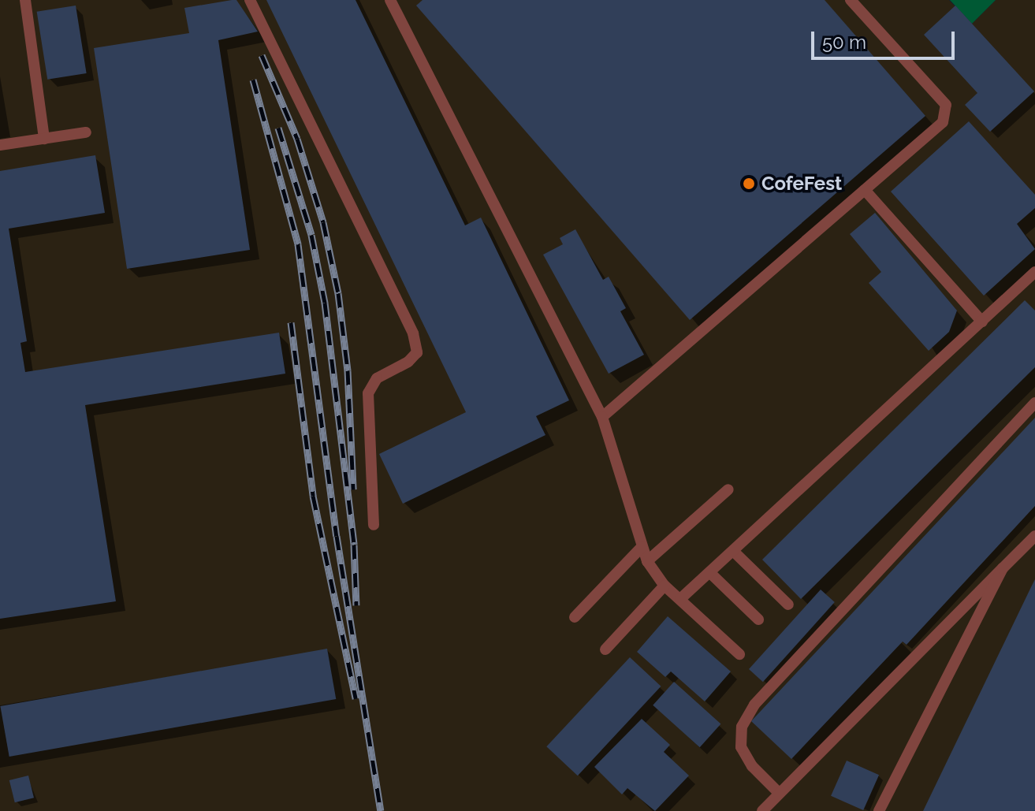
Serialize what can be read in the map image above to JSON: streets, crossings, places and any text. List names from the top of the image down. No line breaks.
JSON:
{"places":["CofeFest"],"scale_bar":"50 m"}
